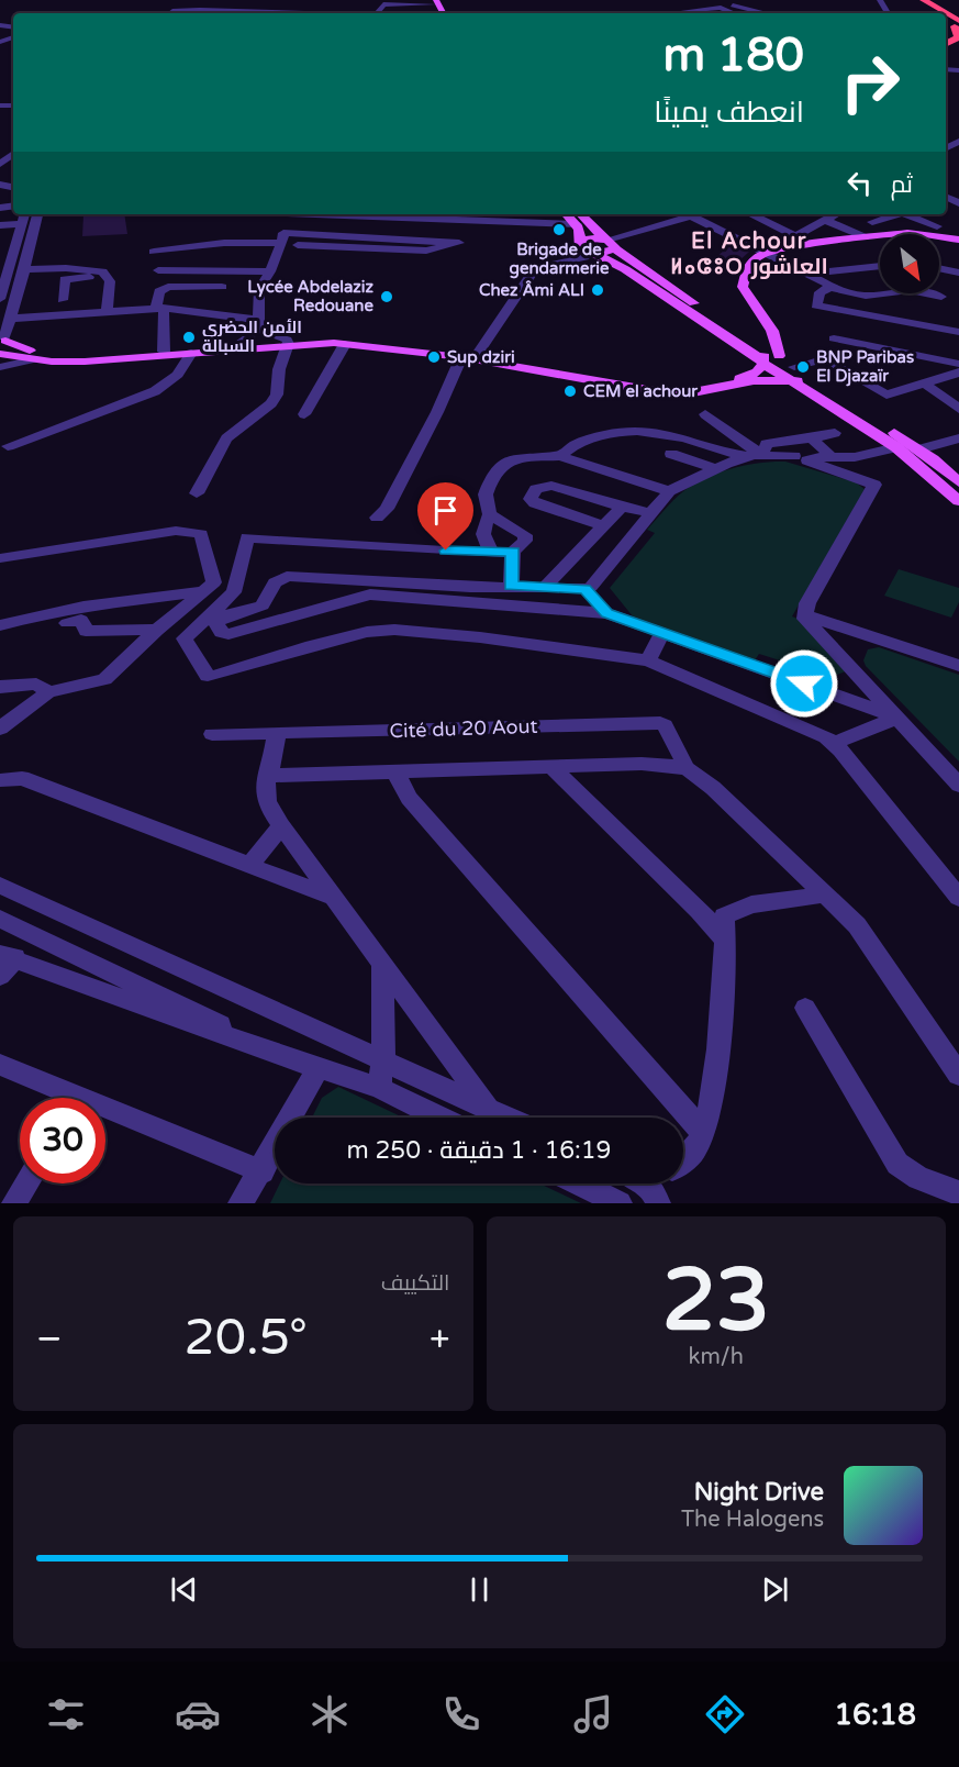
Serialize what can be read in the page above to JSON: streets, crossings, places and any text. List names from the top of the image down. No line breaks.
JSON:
{"streets":{"street":["Cité du 20 Aout"]},"districts":["El Achour ⵍⴰⵛⵓⵔ العاشور"],"places":["Brigade de gendarmerie","Chez Âmi ALI","Lycée Abdelaziz Redouane","الأمن الحضري السبالة","Sup dziri","BNP Paribas El Djazaïr","CEM el achour"],"north":"bottom right","page":{"turn":["180 m","انعطف يمينًا"],"then":"ثم","limit":"30","trip":"16:19 · 1 دقيقة · 250 m","tile":[["23","km/h"],"التكييف"],"heat":["−","20.5°","+"],"song":["Night Drive","The Halogens"],"tabs":"16:18"}}
